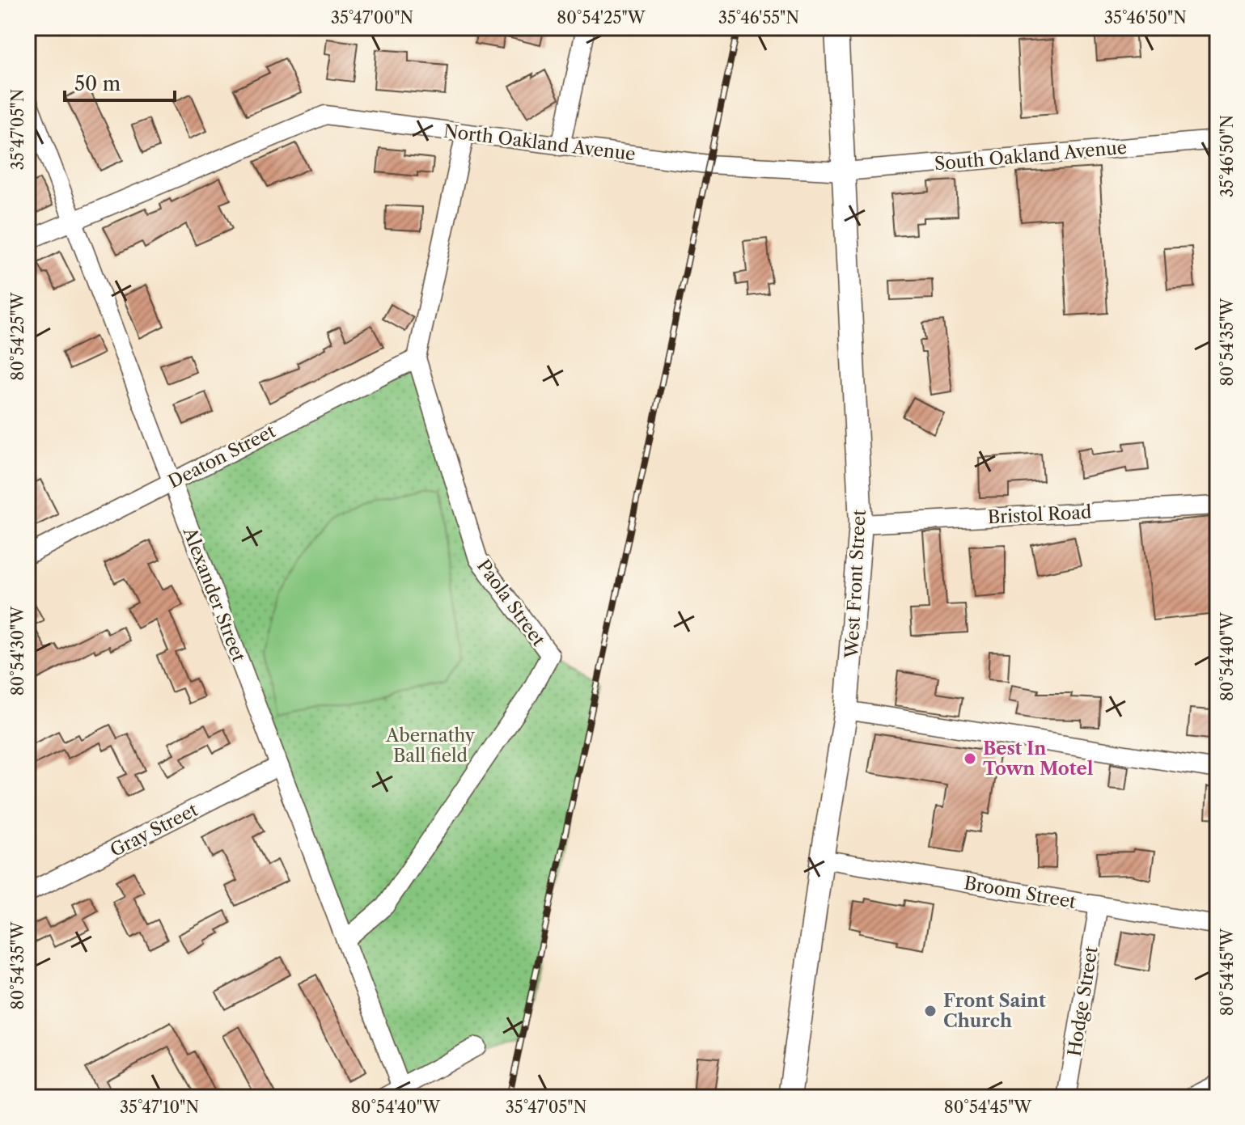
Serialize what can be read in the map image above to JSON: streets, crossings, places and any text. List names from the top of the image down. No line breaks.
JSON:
{"streets":{"main road":["West Front Street"],"street":["North Oakland Avenue","South Oakland Avenue","Deaton Street","Bristol Road","Alexander Street","Paola Street","Gray Street","Broom Street","Hodge Street"]},"crossings":[["North Oakland Avenue","South Oakland Avenue"],["North Oakland Avenue","West Front Street"],["North Oakland Avenue","Alexander Street"],["North Oakland Avenue","Paola Street"],["South Oakland Avenue","West Front Street"],["Deaton Street","Alexander Street"],["Deaton Street","Paola Street"],["Bristol Road","West Front Street"],["West Front Street","Broom Street"],["Alexander Street","Paola Street"],["Alexander Street","Gray Street"],["Broom Street","Hodge Street"]],"parks":["Abernathy Ball field"],"places":["Best In Town Motel","Front Saint Church"],"scale_bar":"50 m","coordinates":["35°47'00\"N","80°54'25\"W","35°46'55\"N","35°46'50\"N","35°47'05\"N","80°54'35\"W","80°54'30\"W","80°54'40\"W","80°54'45\"W","35°47'10\"N"]}
